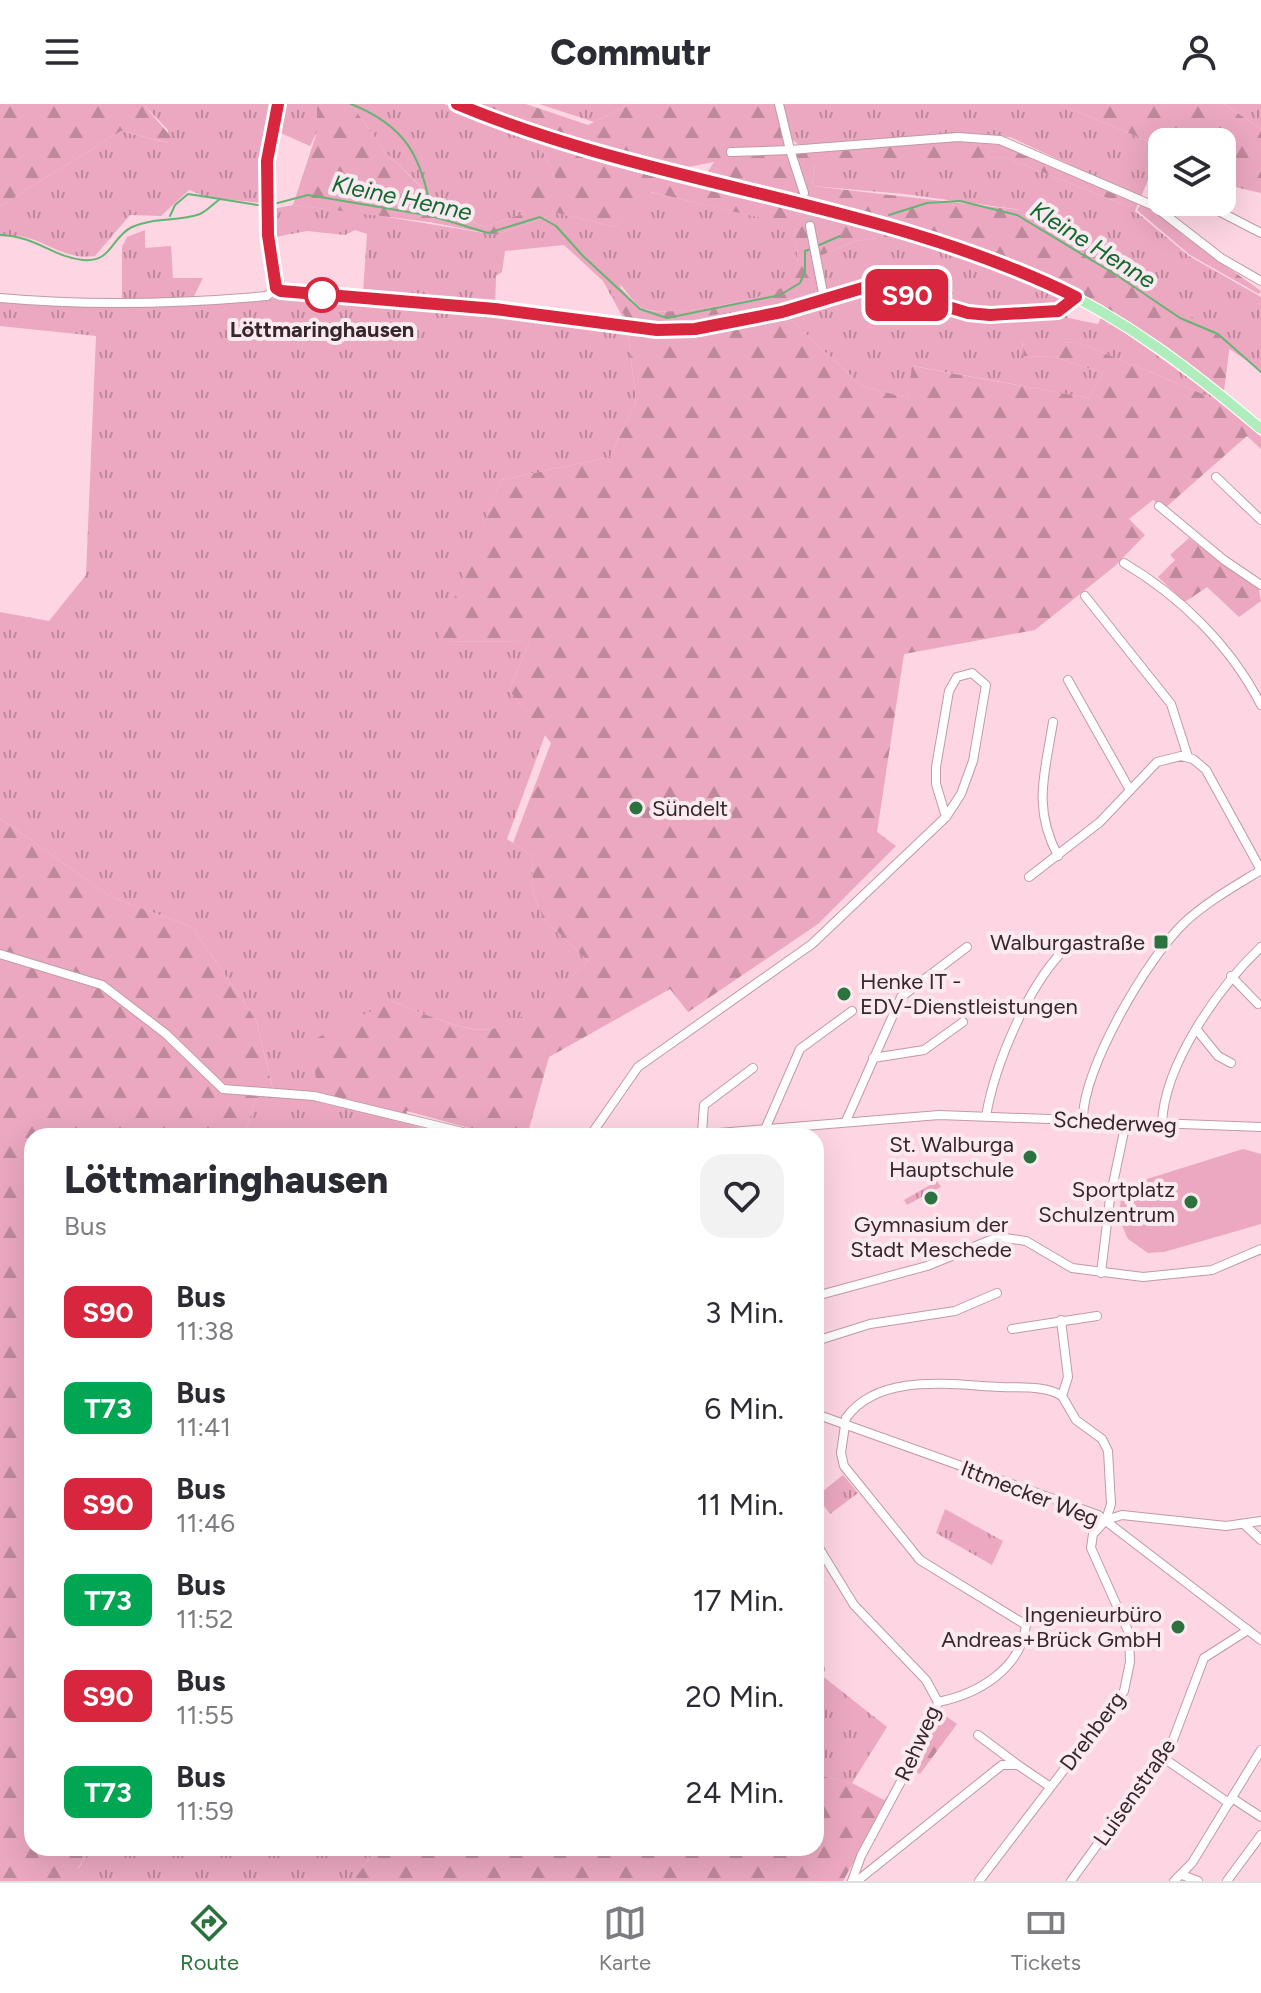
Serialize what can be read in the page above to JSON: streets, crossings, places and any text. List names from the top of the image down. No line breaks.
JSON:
{"streets":{"street":["Schederweg","Ittmecker Weg","Drehberg","Rehweg","Luisenstraße"]},"crossings":[["Ittmecker Weg","Drehberg"],["Ittmecker Weg","Luisenstraße"]],"water":["Kleine Henne"],"places":{"other":["Löttmaringhausen","Sündelt","Henke IT - EDV-Dienstleistungen","St. Walburga Hauptschule","Gymnasium der Stadt Meschede","Sportplatz Schulzentrum","Ingenieurbüro Andreas+Brück GmbH"],"transit":["Walburgastraße"]},"lines":["bus line S90"],"page":{"header":"Commutr","on_map":"S90","heading":["Löttmaringhausen","Bus"],"list":[{"mark":"S90","name":"Bus","note":"11:38","value":"3 Min."},{"mark":"T73","name":"Bus","note":"11:41","value":"6 Min."},{"mark":"S90","name":"Bus","note":"11:46","value":"11 Min."},{"mark":"T73","name":"Bus","note":"11:52","value":"17 Min."},{"mark":"S90","name":"Bus","note":"11:55","value":"20 Min."},{"mark":"T73","name":"Bus","note":"11:59","value":"24 Min."}],"tabs":["Route","Karte","Tickets"]}}
